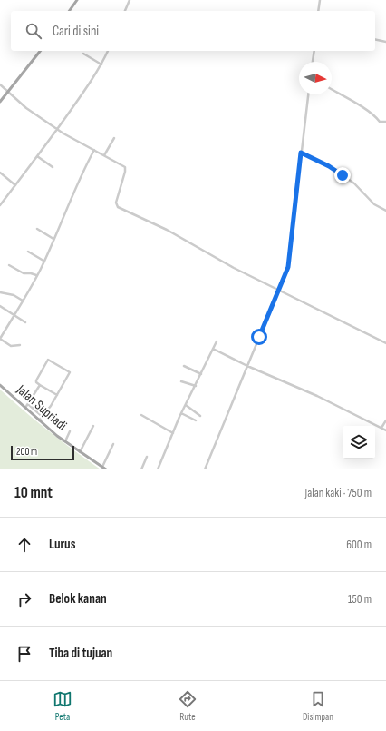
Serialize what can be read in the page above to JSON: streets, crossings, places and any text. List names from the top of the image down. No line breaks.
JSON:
{"streets":{"main road":["Jalan Supriadi"]},"scale_bar":"200 m","north":"right","page":{"search":"Cari di sini","scale":"200 m","heading":["10 mnt","Jalan kaki · 750 m"],"list":[["Lurus","600 m"],["Belok kanan","150 m"],"Tiba di tujuan"],"nav":["Peta","Rute","Disimpan"]}}
